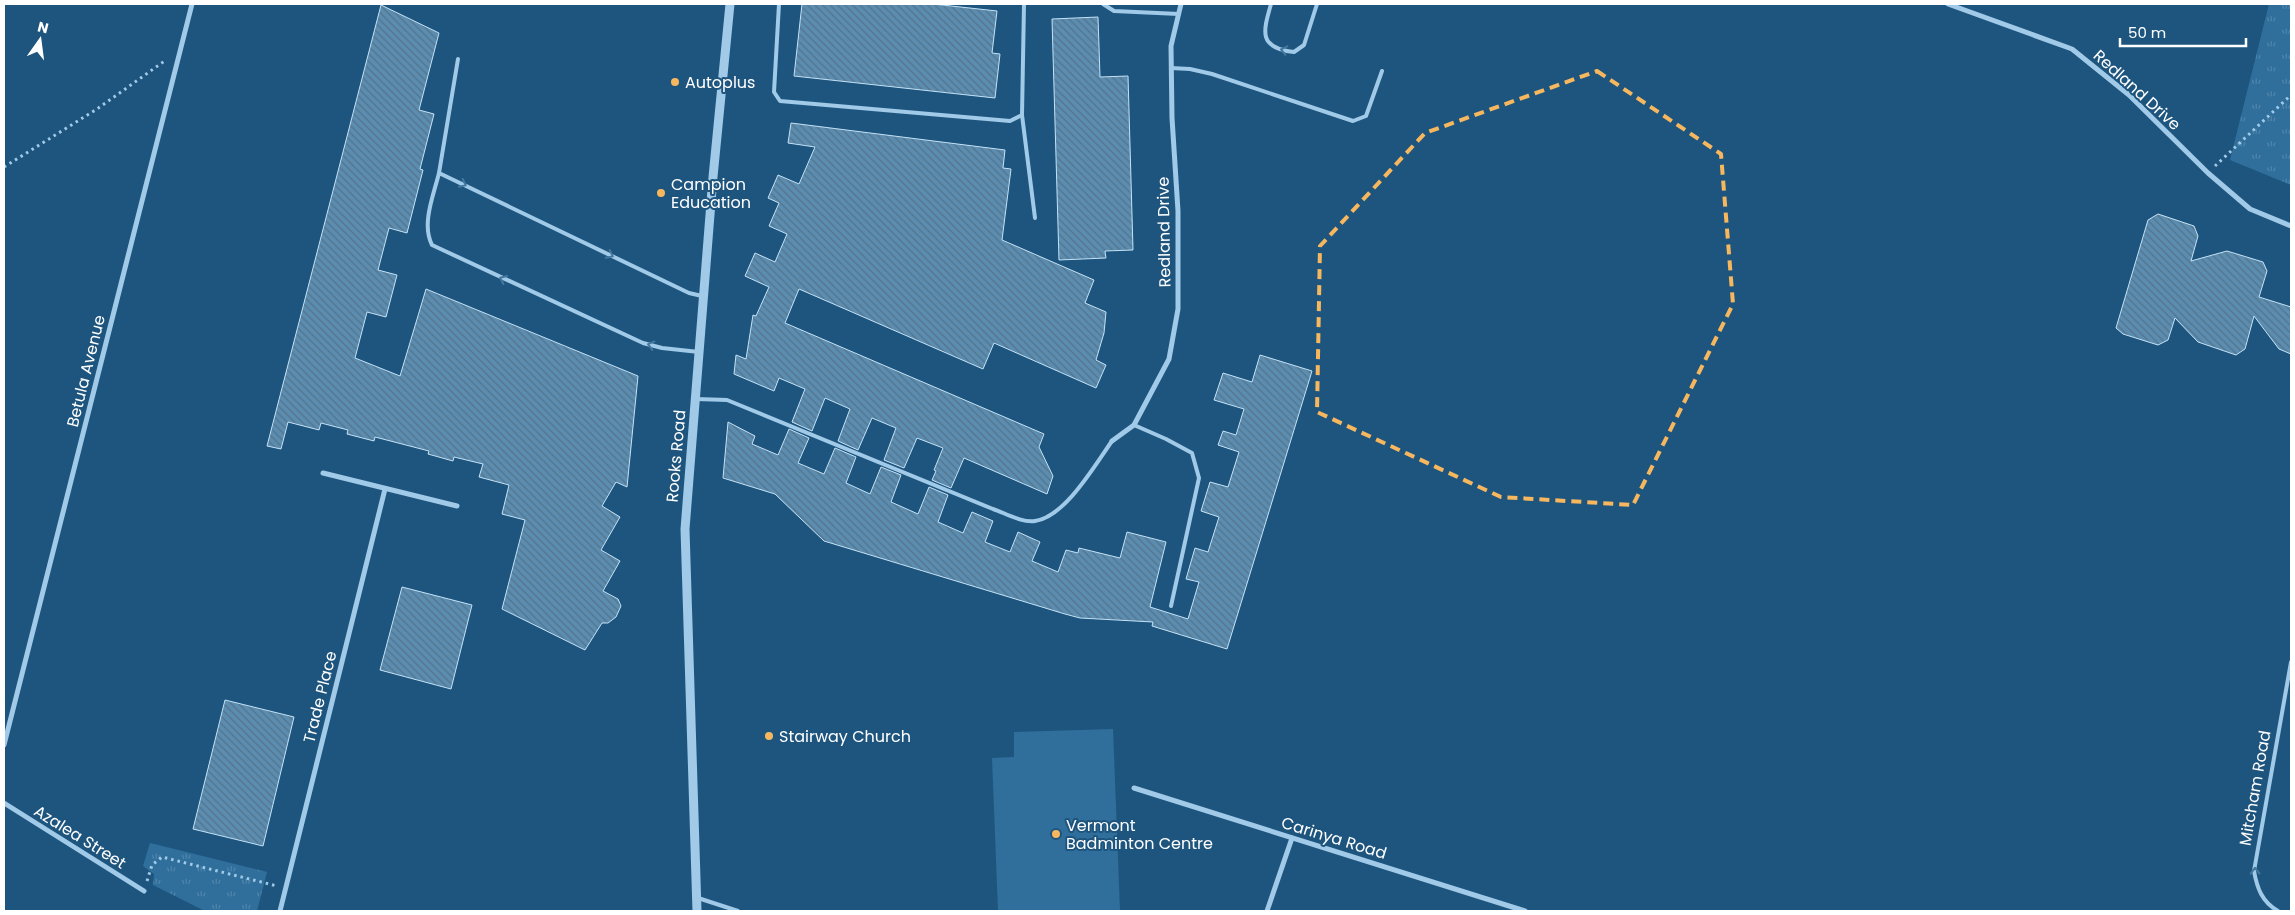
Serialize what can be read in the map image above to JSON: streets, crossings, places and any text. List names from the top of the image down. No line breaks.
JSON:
{"streets":{"street":["Redland Drive","Betula Avenue","Rooks Road","Trade Place","Azalea Street","Carinya Road"],"lane":["Mitcham Road"]},"one_way":["Mitcham Road"],"places":["Autoplus","Campion Education","Stairway Church","Vermont Badminton Centre"],"scale_bar":"50 m","north":"top"}
